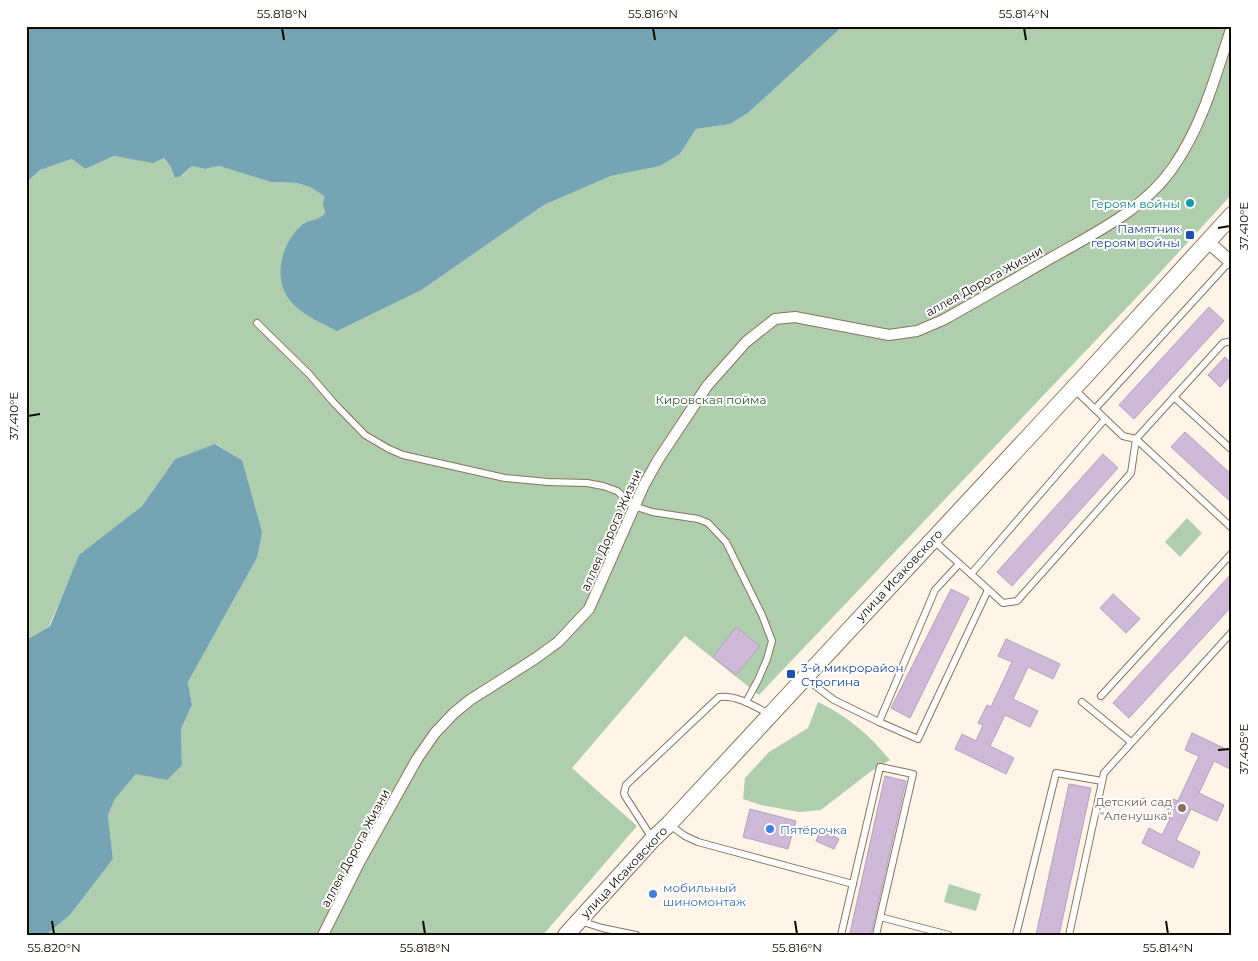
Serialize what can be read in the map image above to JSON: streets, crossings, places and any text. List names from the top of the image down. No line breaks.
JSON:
{"streets":{"street":["аллея Дорога Жизни","улица Исаковского"]},"parks":["Кировская пойма"],"places":{"other":["Героям войны","Детский сад \"Аленушка\"","Пятёрочка","мобильный шиномонтаж"],"transit":["Памятник героям войны","3-й микрорайон Строгина"]},"coordinates":["55.818°N","55.816°N","55.814°N","37.410°E","37.405°E","55.820°N"]}
